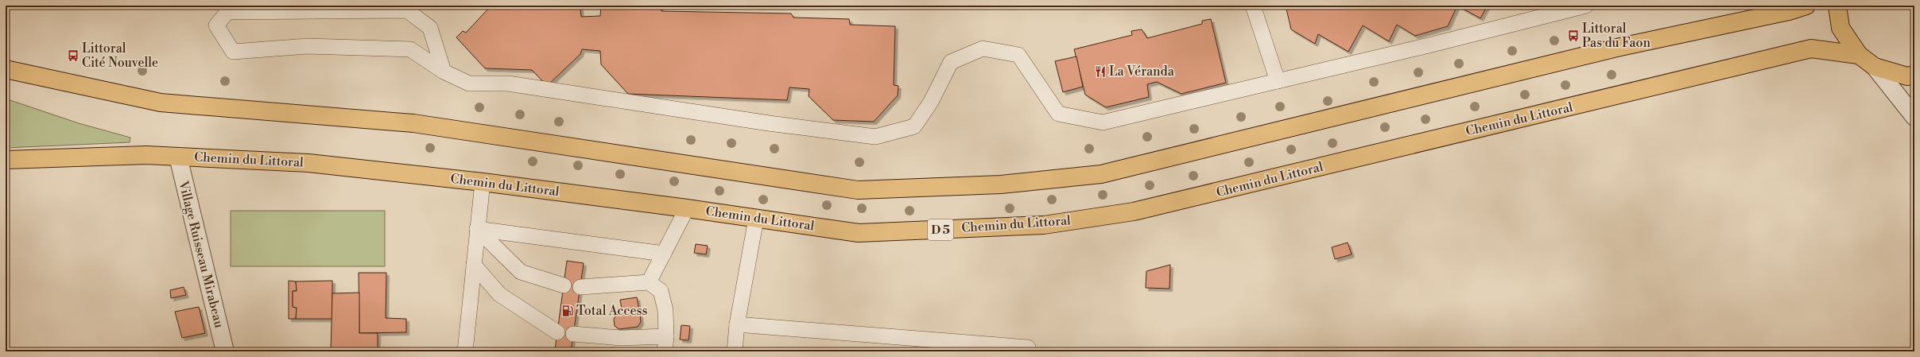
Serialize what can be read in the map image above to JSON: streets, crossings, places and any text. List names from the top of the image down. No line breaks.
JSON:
{"streets":{"main road":["Chemin du Littoral","D 5"],"street":["Village Ruisseau Mirabeau"]},"crossings":[["Chemin du Littoral","Village Ruisseau Mirabeau"]],"places":{"bus stop":["Littoral Pas du Faon","Littoral Cité Nouvelle"],"restaurant":["La Véranda"],"fuel station":["Total Access"]}}
